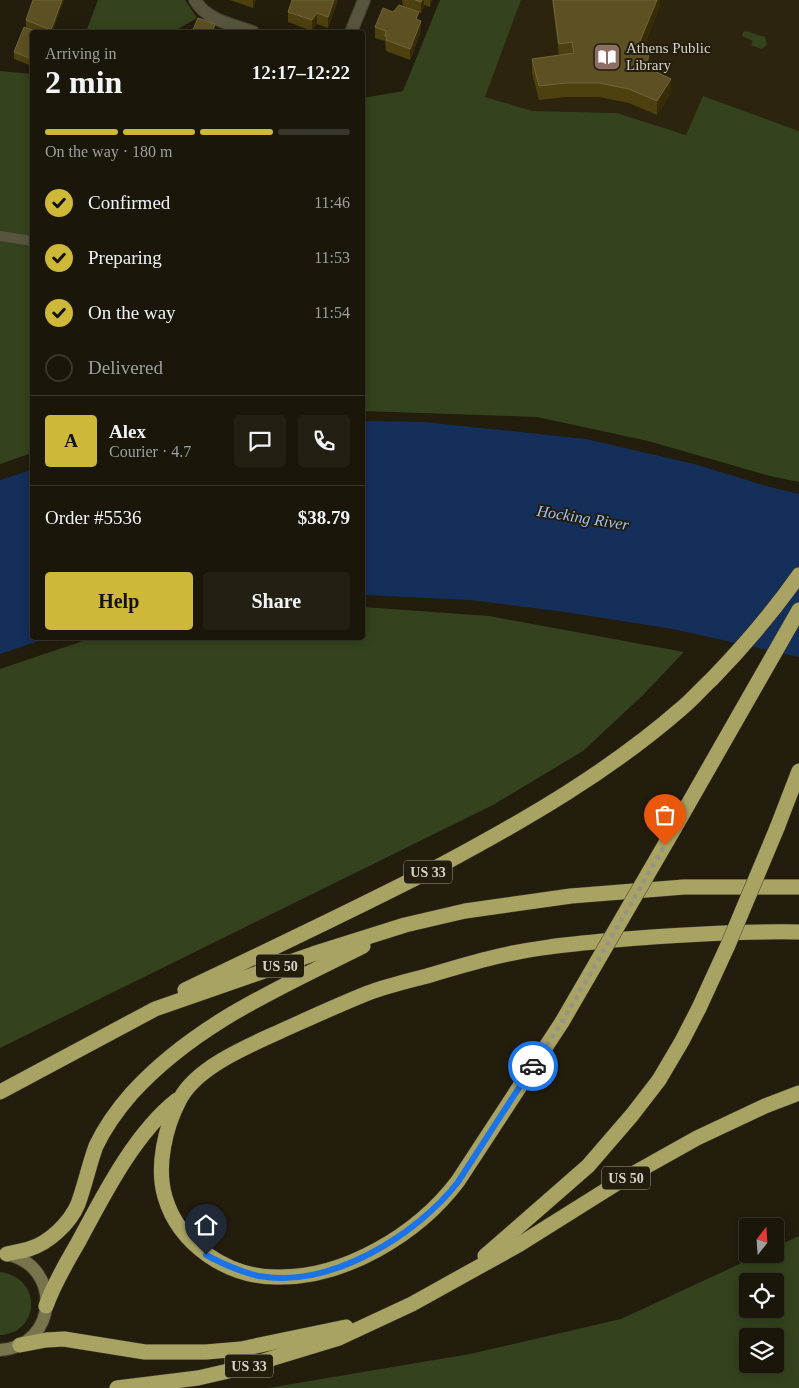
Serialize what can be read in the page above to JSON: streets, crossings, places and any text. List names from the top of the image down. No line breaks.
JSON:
{"streets":{"highway":["US 33","US 50"]},"crossings":[["US 33","US 50"]],"water":["Hocking River"],"places":{"library":["Athens Public Library"]},"north":"top","page":{"heading":["2 min","Arriving in","12:17–12:22"],"panel":["Alex","Courier · 4.7","Order #5536","$38.79"],"bar":"On the way · 180 m","list":[["Confirmed","11:46"],["Preparing","11:53"],["On the way","11:54"],"Delivered"],"round":"A","buttons":["Help","Share"]}}
